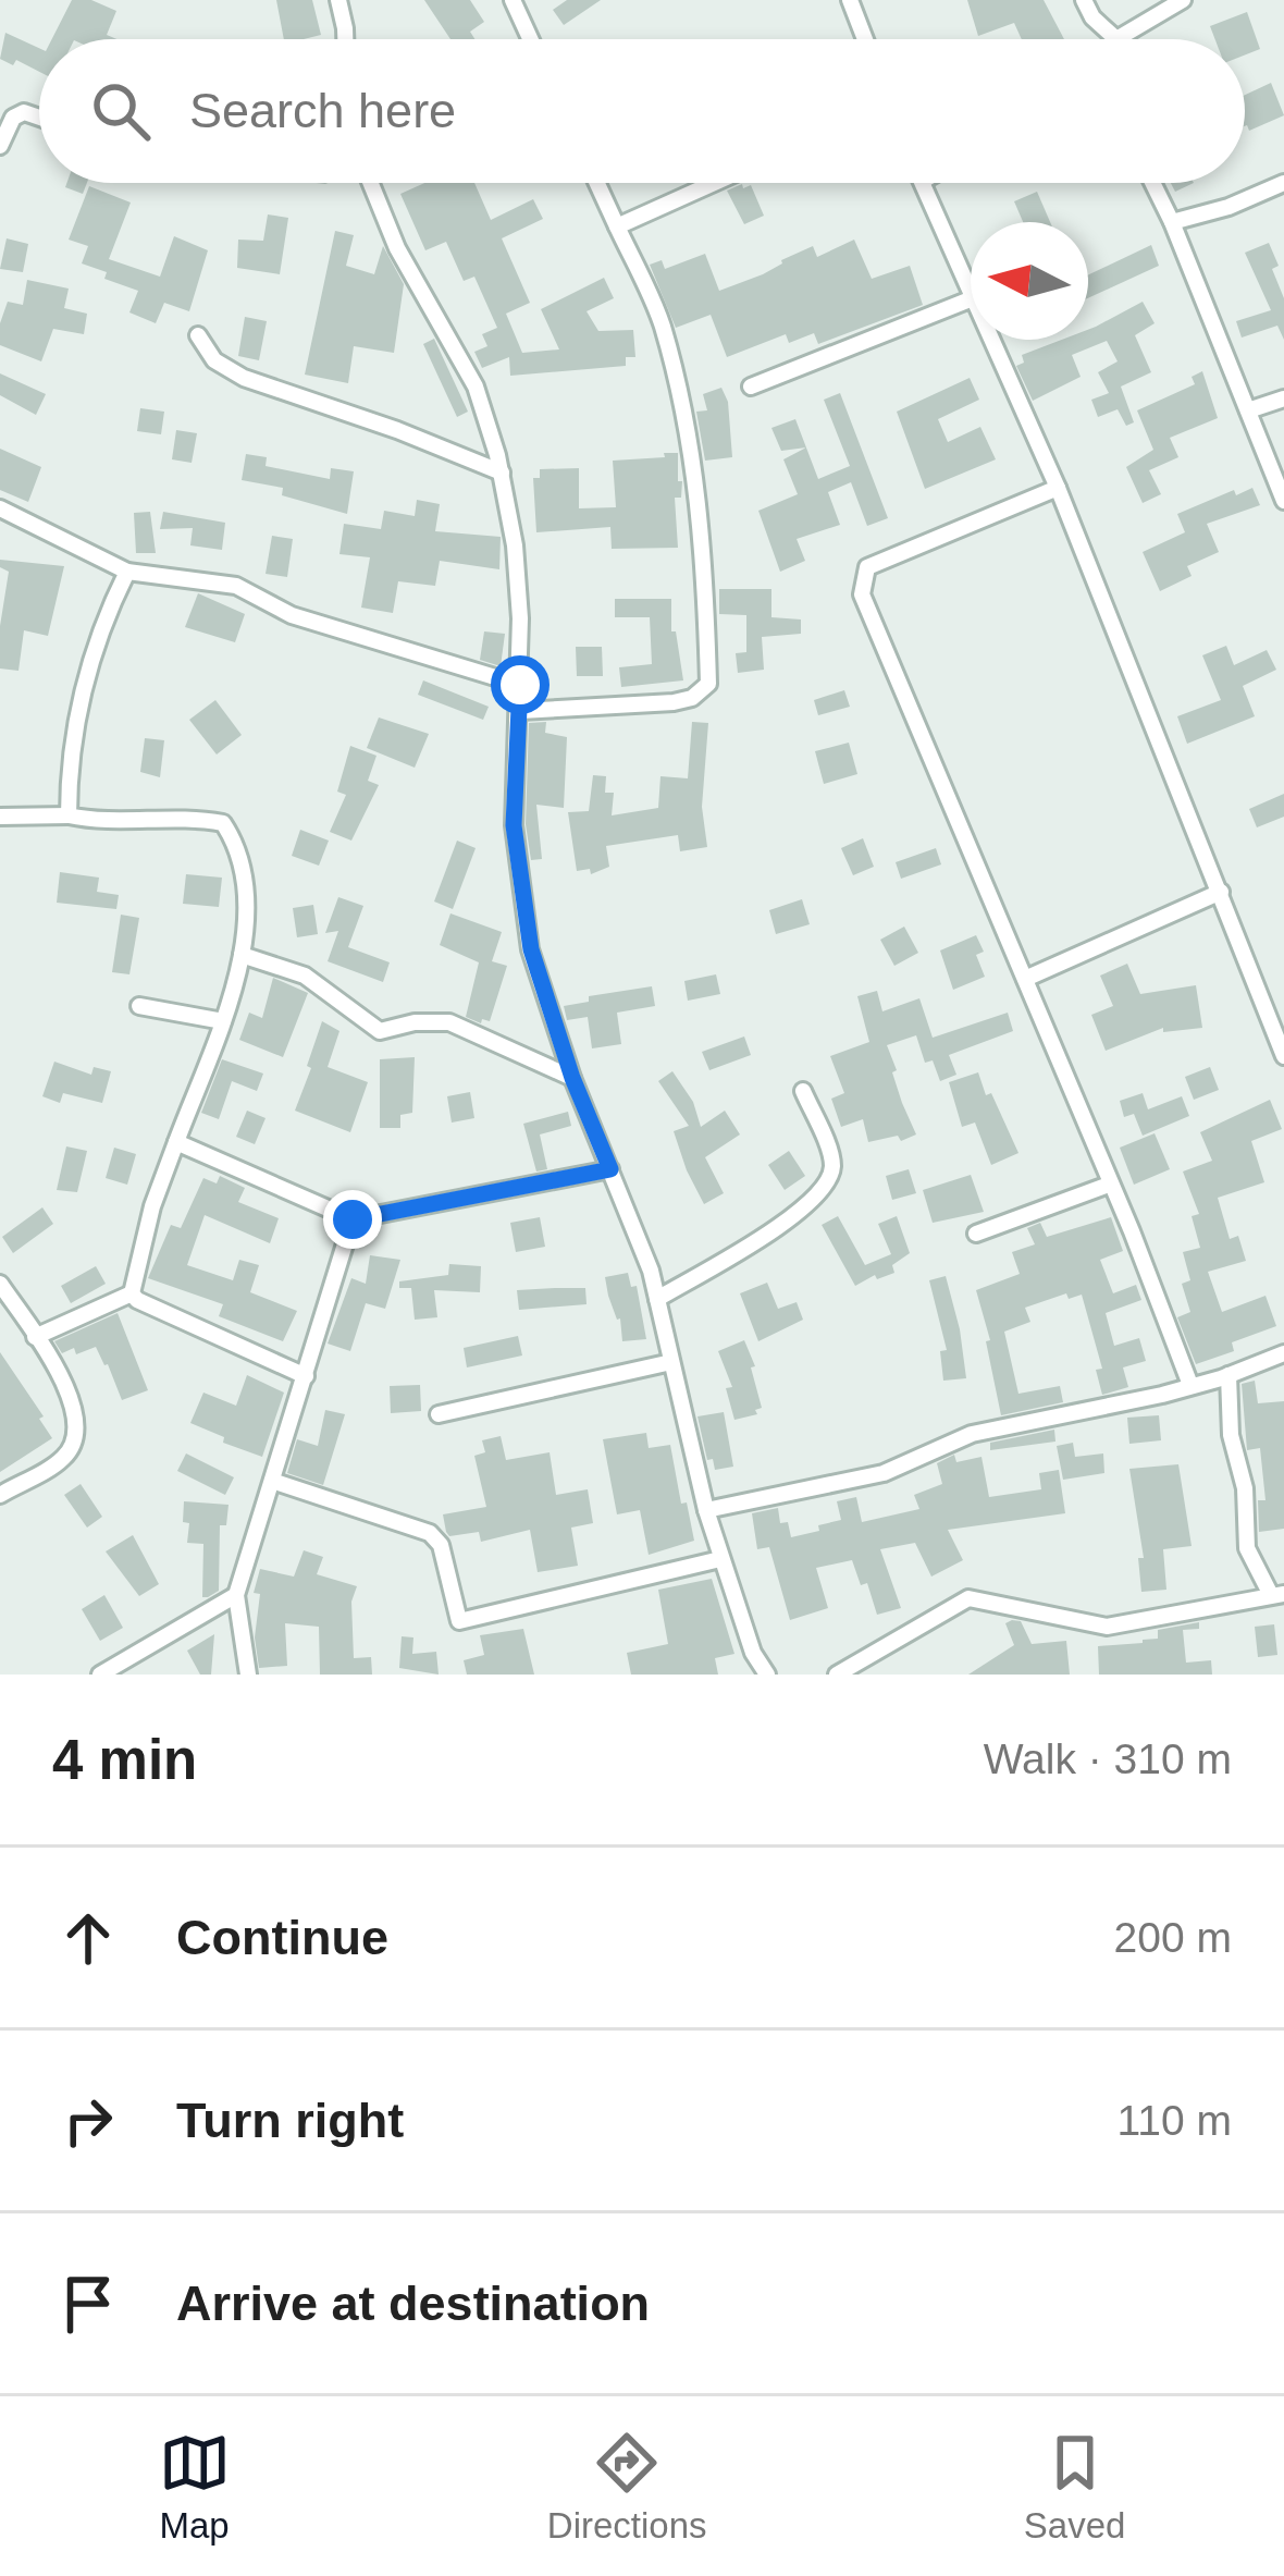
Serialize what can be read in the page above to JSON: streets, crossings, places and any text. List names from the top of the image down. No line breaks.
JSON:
{"north":"left","page":{"search":"Search here","heading":["4 min","Walk · 310 m"],"list":[["Continue","200 m"],["Turn right","110 m"],"Arrive at destination"],"nav":["Map","Directions","Saved"]}}
